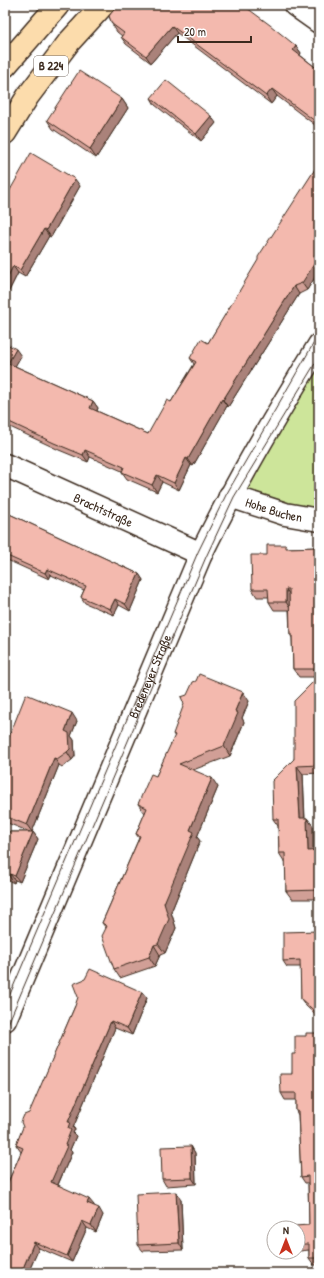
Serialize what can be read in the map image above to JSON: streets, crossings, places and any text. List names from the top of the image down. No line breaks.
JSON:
{"streets":{"main road":["B 224"],"street":["Hohe Buchen","Brachtstraße","Bredeneyer Straße"]},"crossings":[["Hohe Buchen","Bredeneyer Straße"],["Brachtstraße","Bredeneyer Straße"]],"scale_bar":"20 m","north":"top"}
